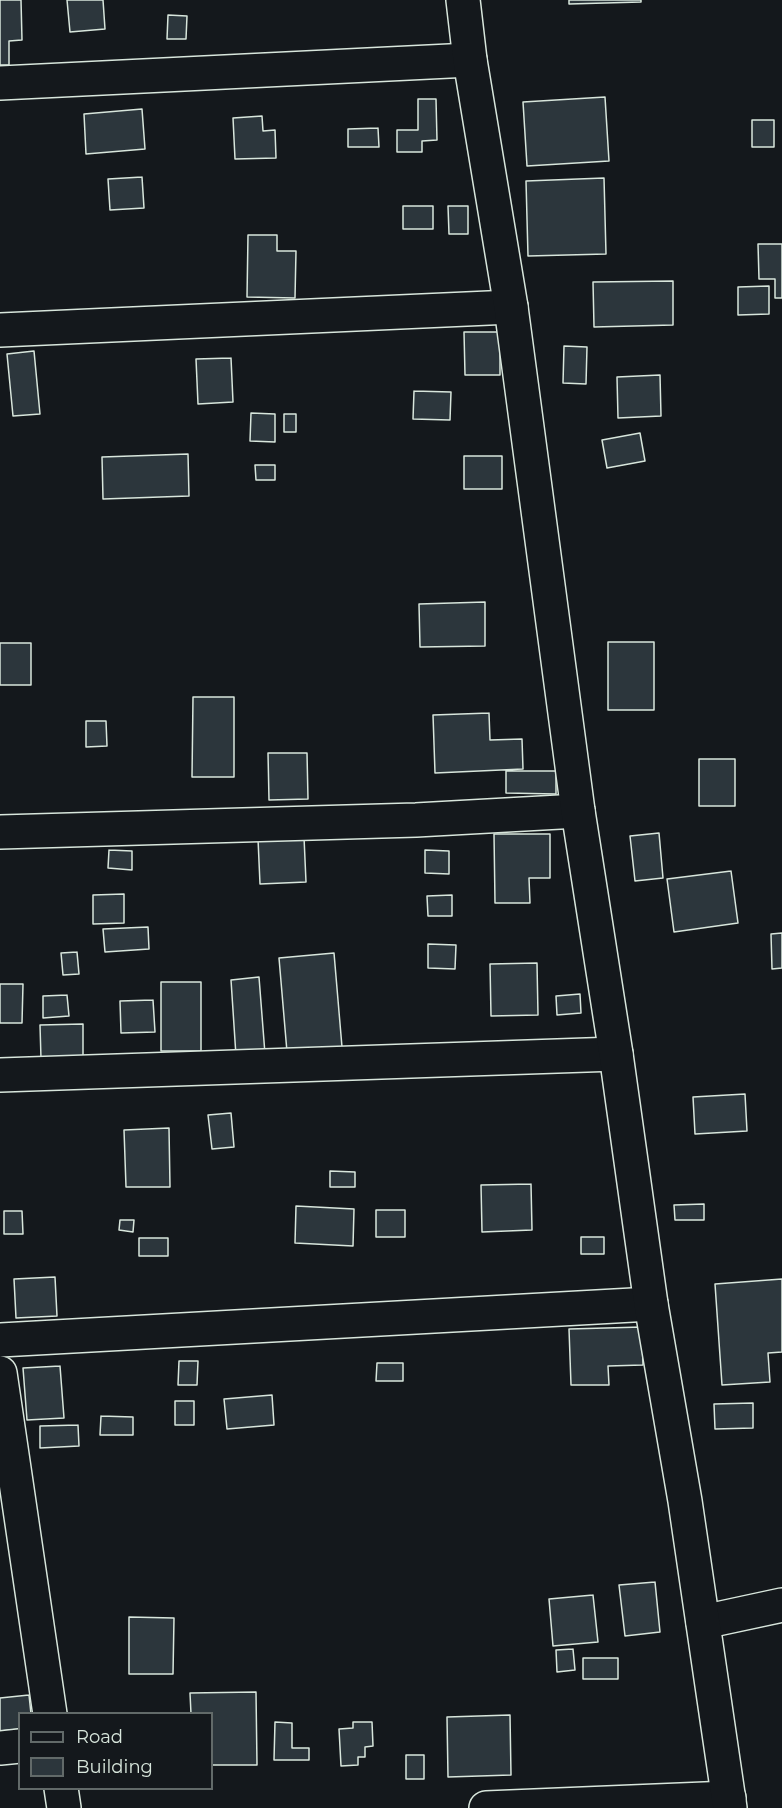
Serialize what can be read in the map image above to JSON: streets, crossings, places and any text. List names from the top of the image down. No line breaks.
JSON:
{"legend":["Road","Building"]}
